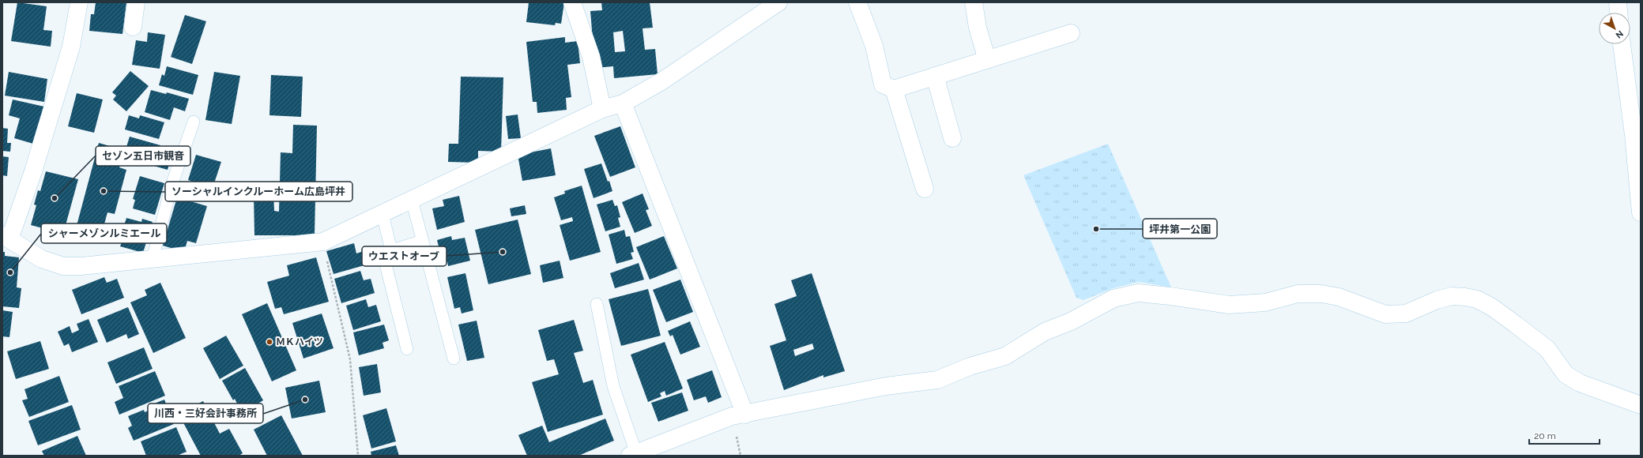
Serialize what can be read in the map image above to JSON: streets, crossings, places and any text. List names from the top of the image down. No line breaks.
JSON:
{"places":["ソーシャルインクルーホーム広島坪井","セゾン五日市観音","坪井第一公園","ウエストオーブ","シャーメゾンルミエール","ＭＫハイツ","川西・三好会計事務所"],"scale_bar":"20 m","north":"bottom right"}
